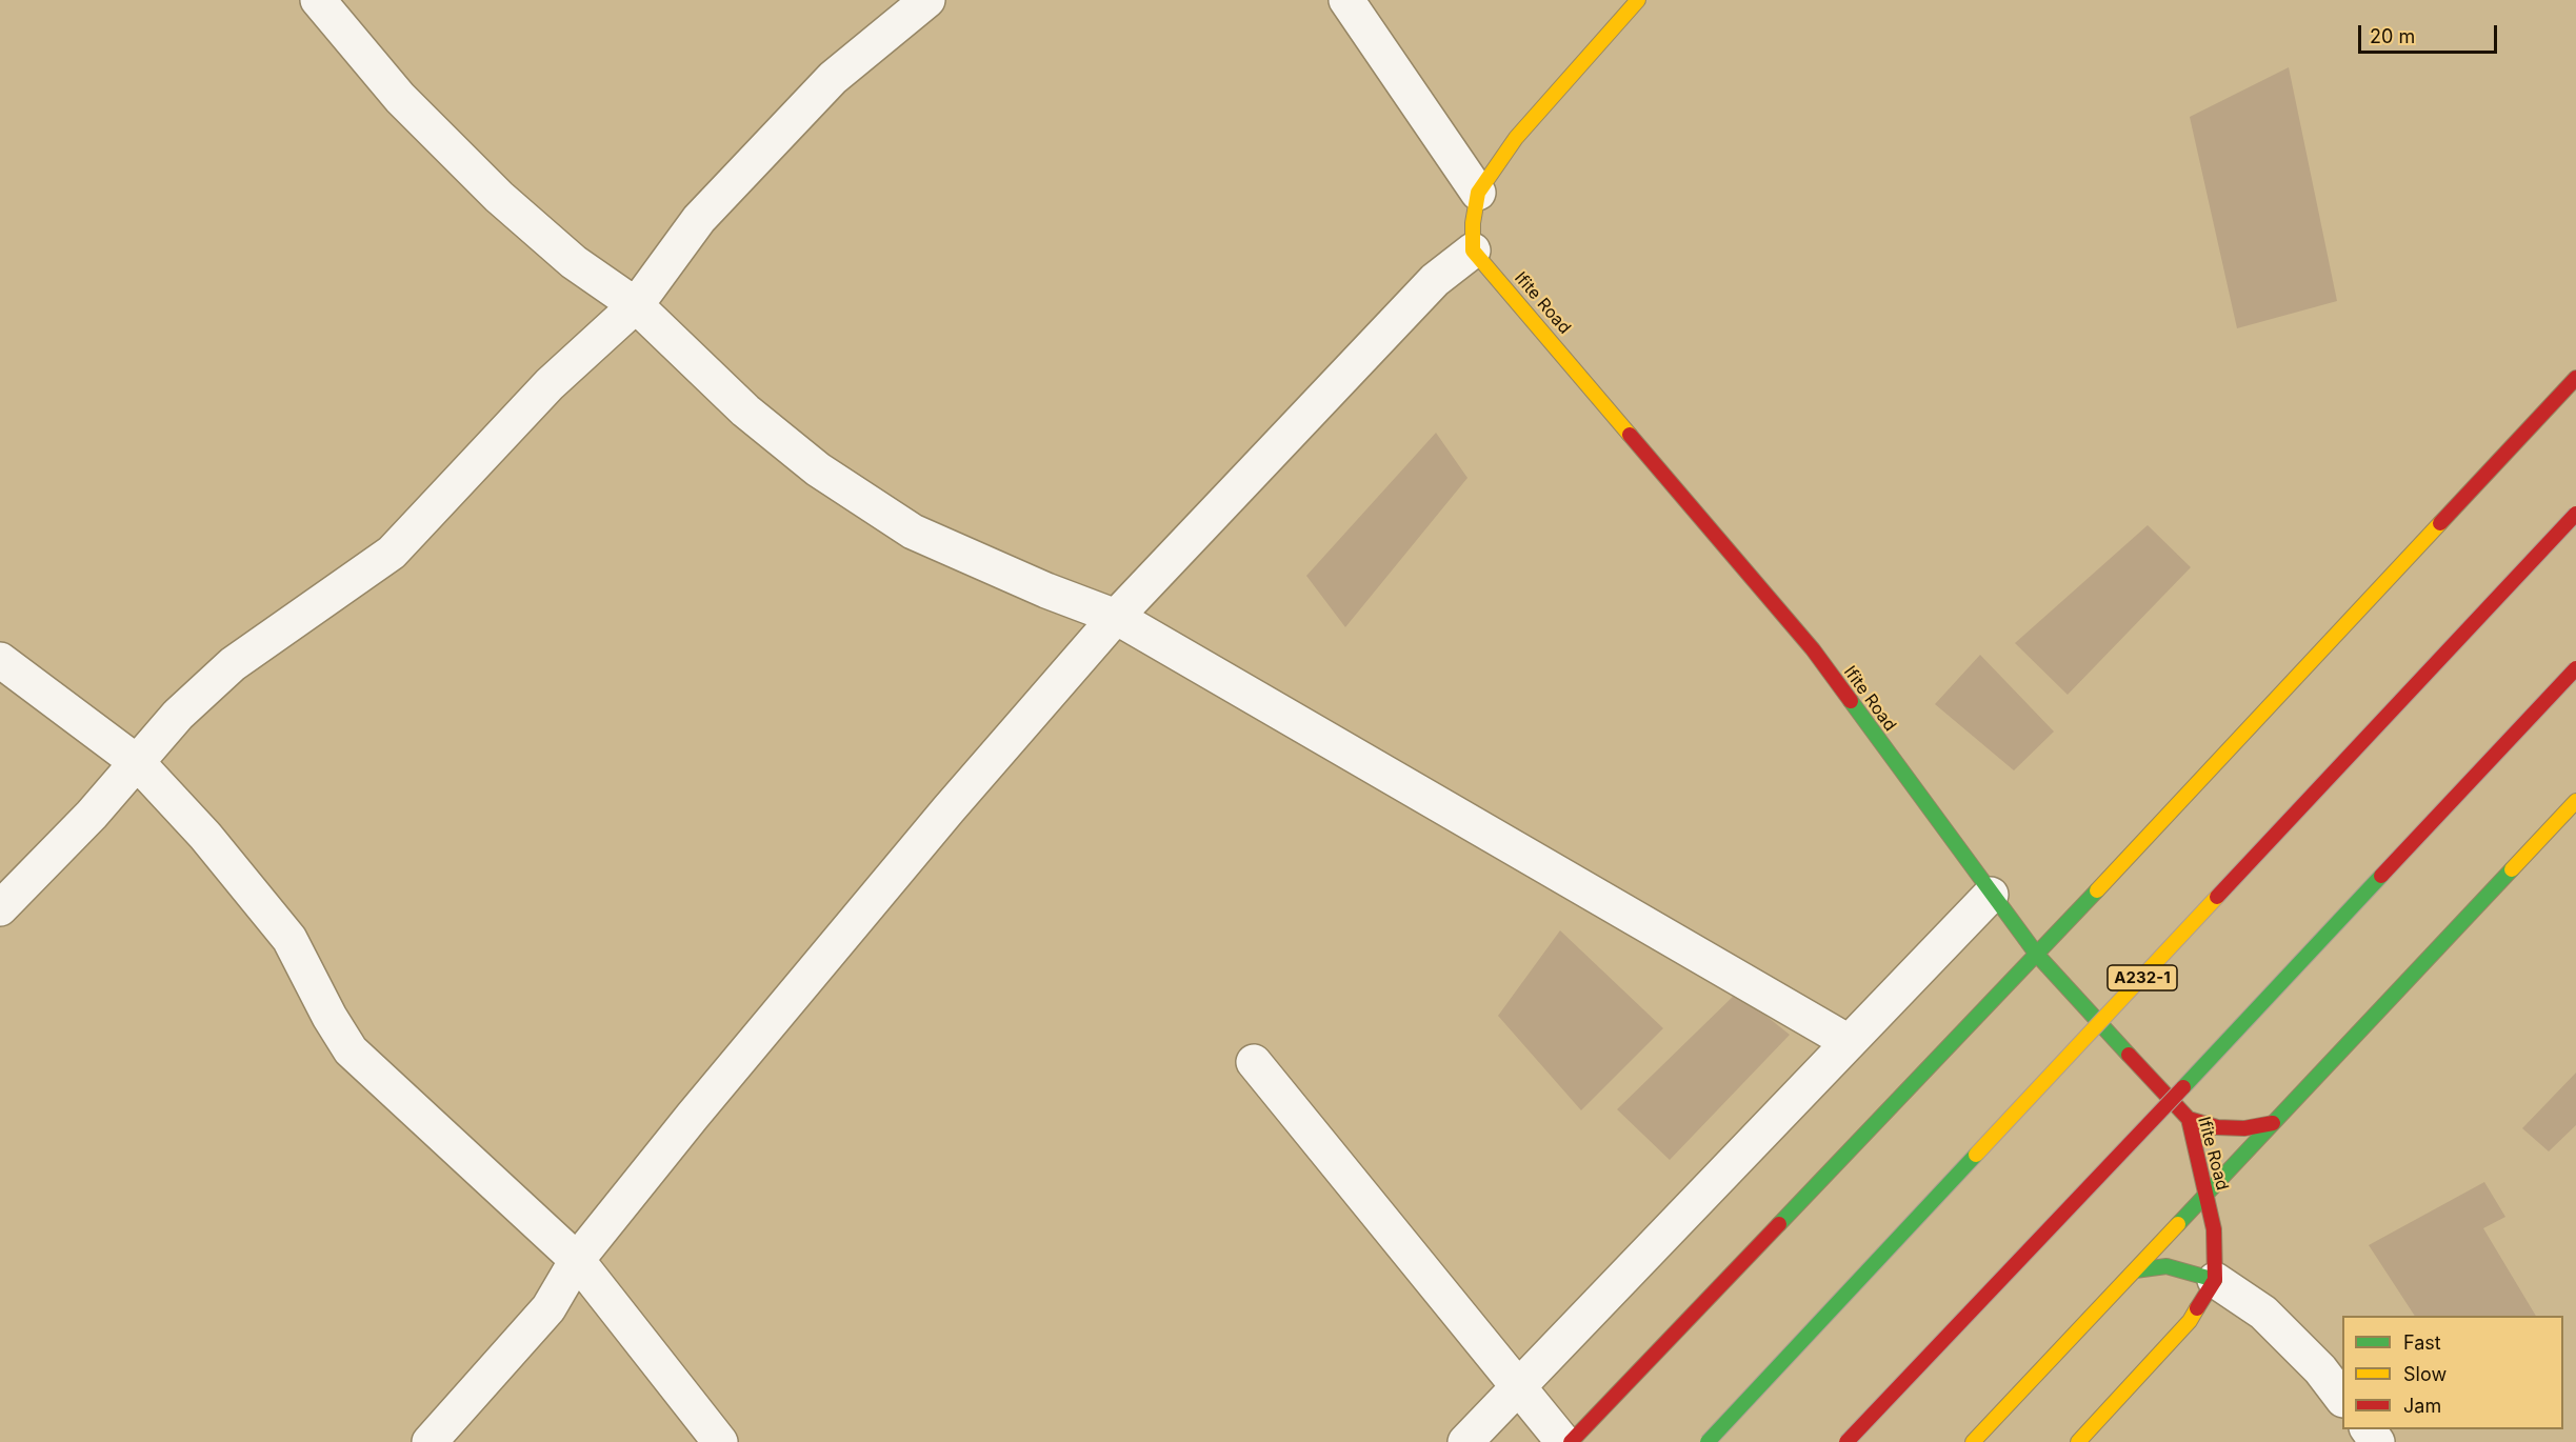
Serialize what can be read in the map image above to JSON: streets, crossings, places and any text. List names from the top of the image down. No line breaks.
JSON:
{"streets":{"main road":["Ifite Road","A232-1"]},"legend":["Fast","Slow","Jam"],"scale_bar":"20 m"}
